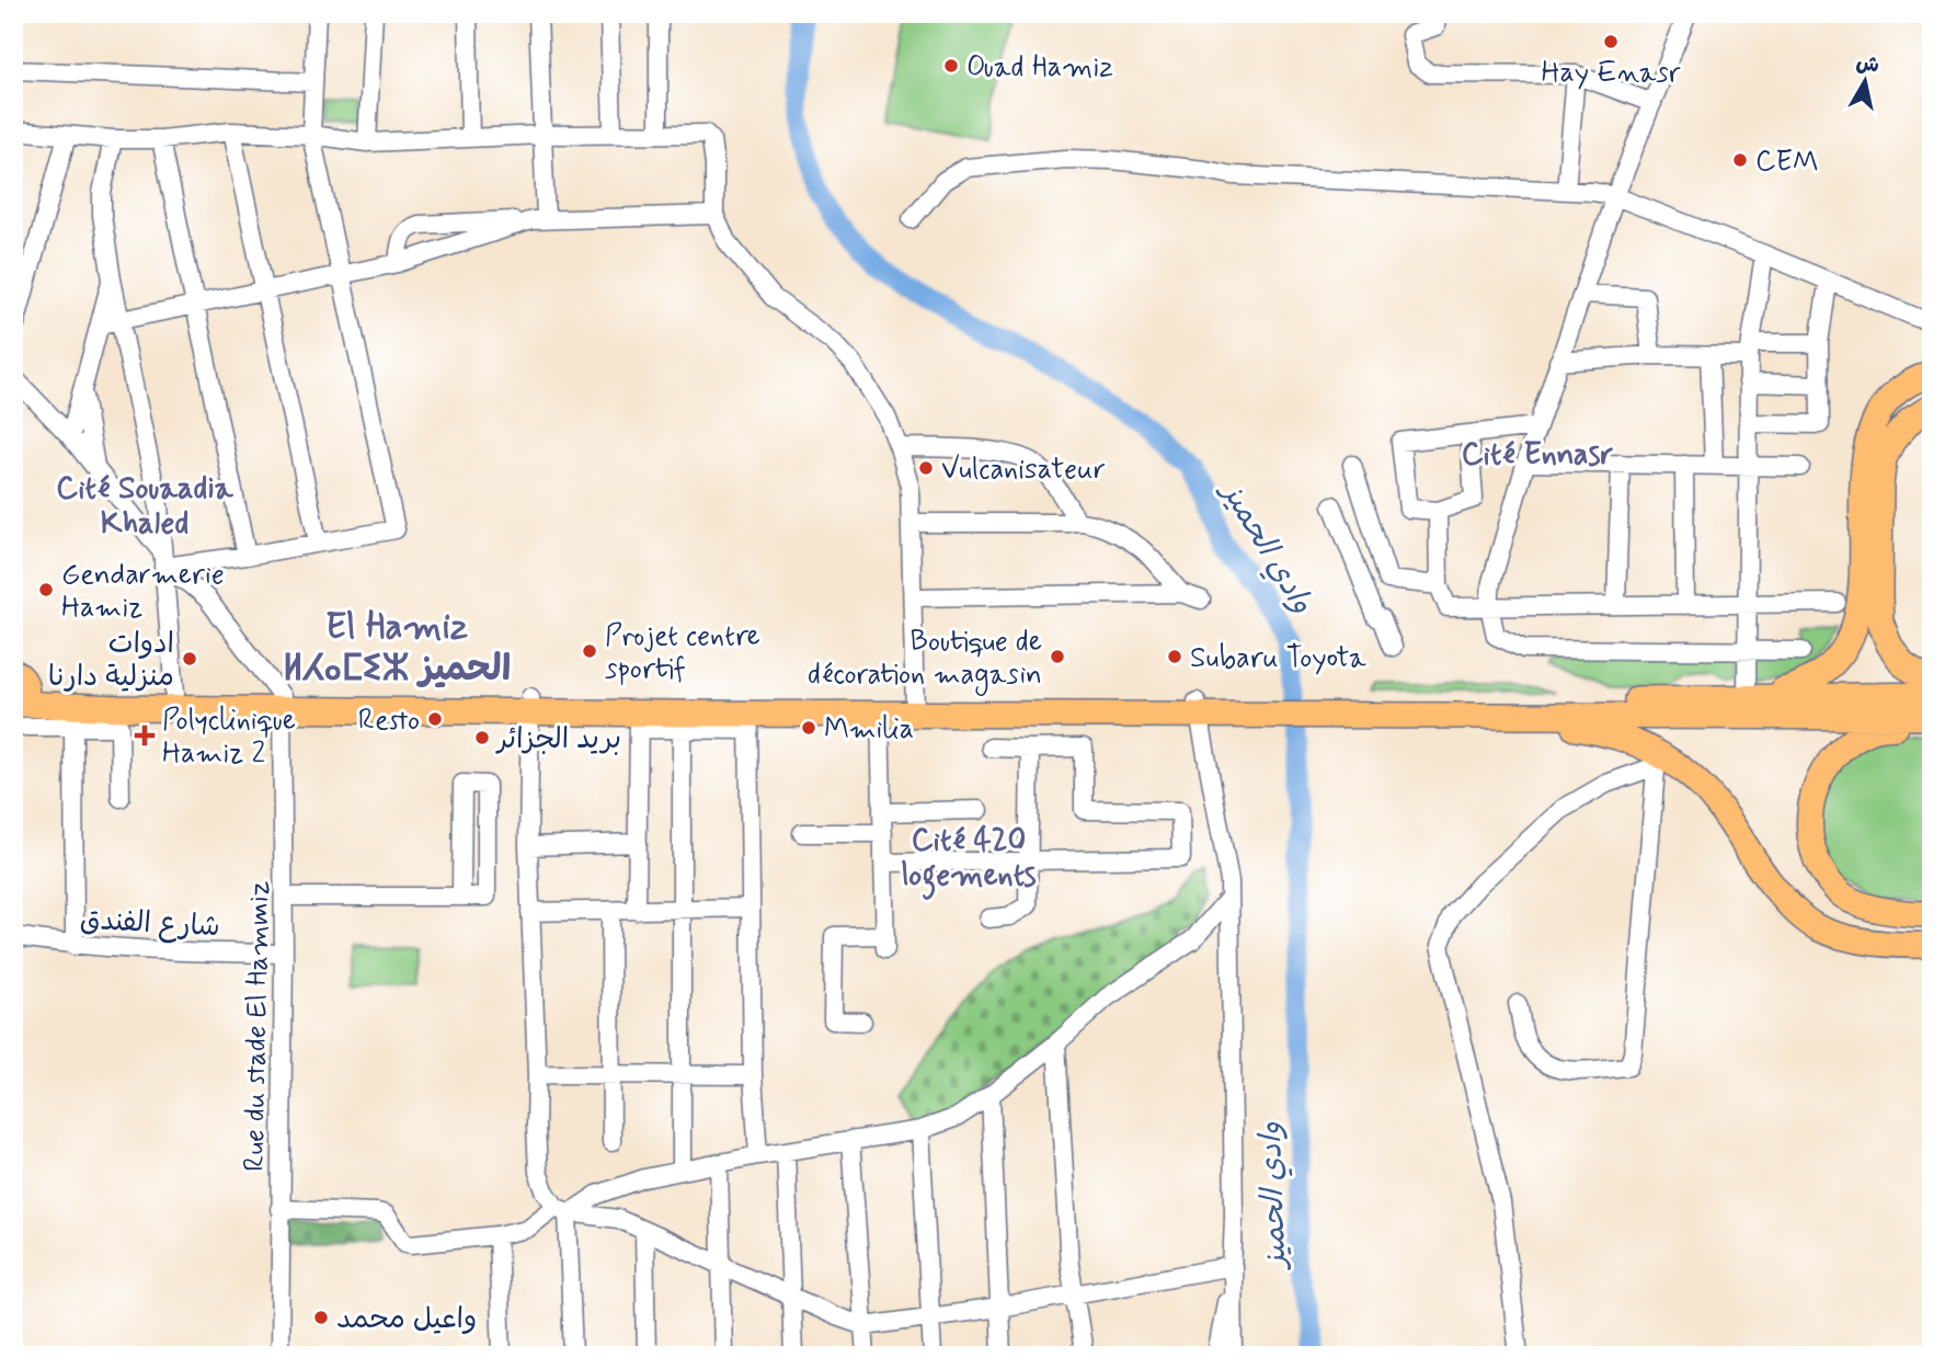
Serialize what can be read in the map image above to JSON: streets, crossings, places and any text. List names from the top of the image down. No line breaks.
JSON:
{"streets":{"street":["شارع الفندق","Rue du stade El Hammiz"]},"crossings":[["شارع الفندق","Rue du stade El Hammiz"]],"districts":["Cité Ennasr","Cité Souaadia Khaled","El Hamiz ⵍⵃⴰⵎⵉⵣ الحميز","Cité 420 logements"],"water":["وادي الحميز"],"places":{"other":["Hay Enasr","Ouad Hamiz","CEM","Vulcanisateur","Gendarmerie Hamiz","Projet centre sportif","Boutique de décoration magasin","Subaru Toyota","ادوات منزلية دارنا","Resto","Mmilia","بريد الجزائر","واعيل محمد"],"health":["Polyclinique Hamiz 2"]},"north":"top"}
